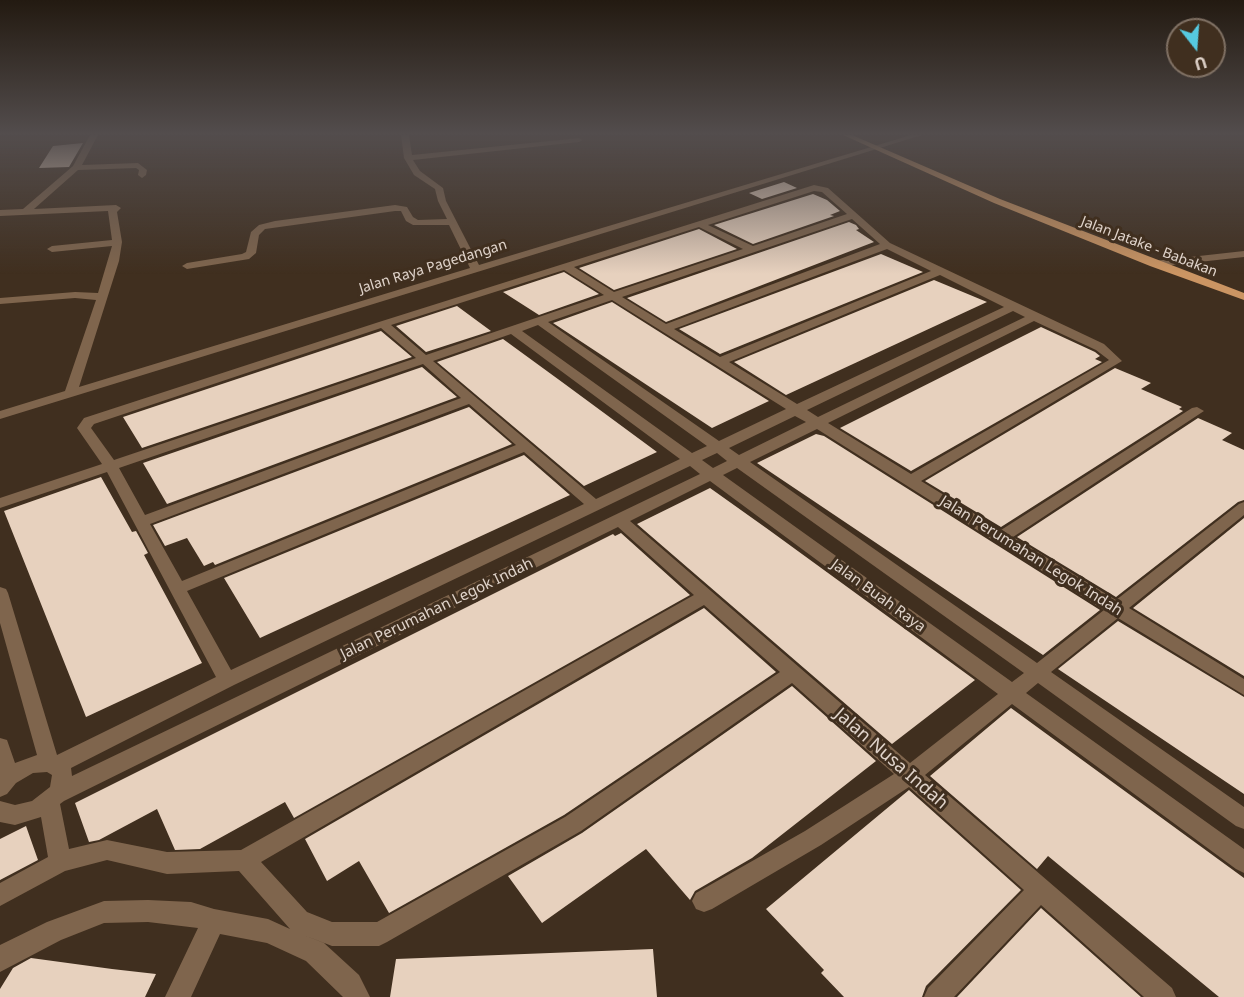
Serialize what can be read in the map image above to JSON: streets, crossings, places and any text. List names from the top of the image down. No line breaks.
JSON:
{"streets":{"main road":["Jalan Jatake - Babakan"],"street":["Jalan Raya Pagedangan","Jalan Perumahan Legok Indah","Jalan Buah Raya","Jalan Nusa Indah"]},"crossings":[["Jalan Perumahan Legok Indah","Jalan Buah Raya"],["Jalan Perumahan Legok Indah","Jalan Nusa Indah"]],"north":"bottom"}
